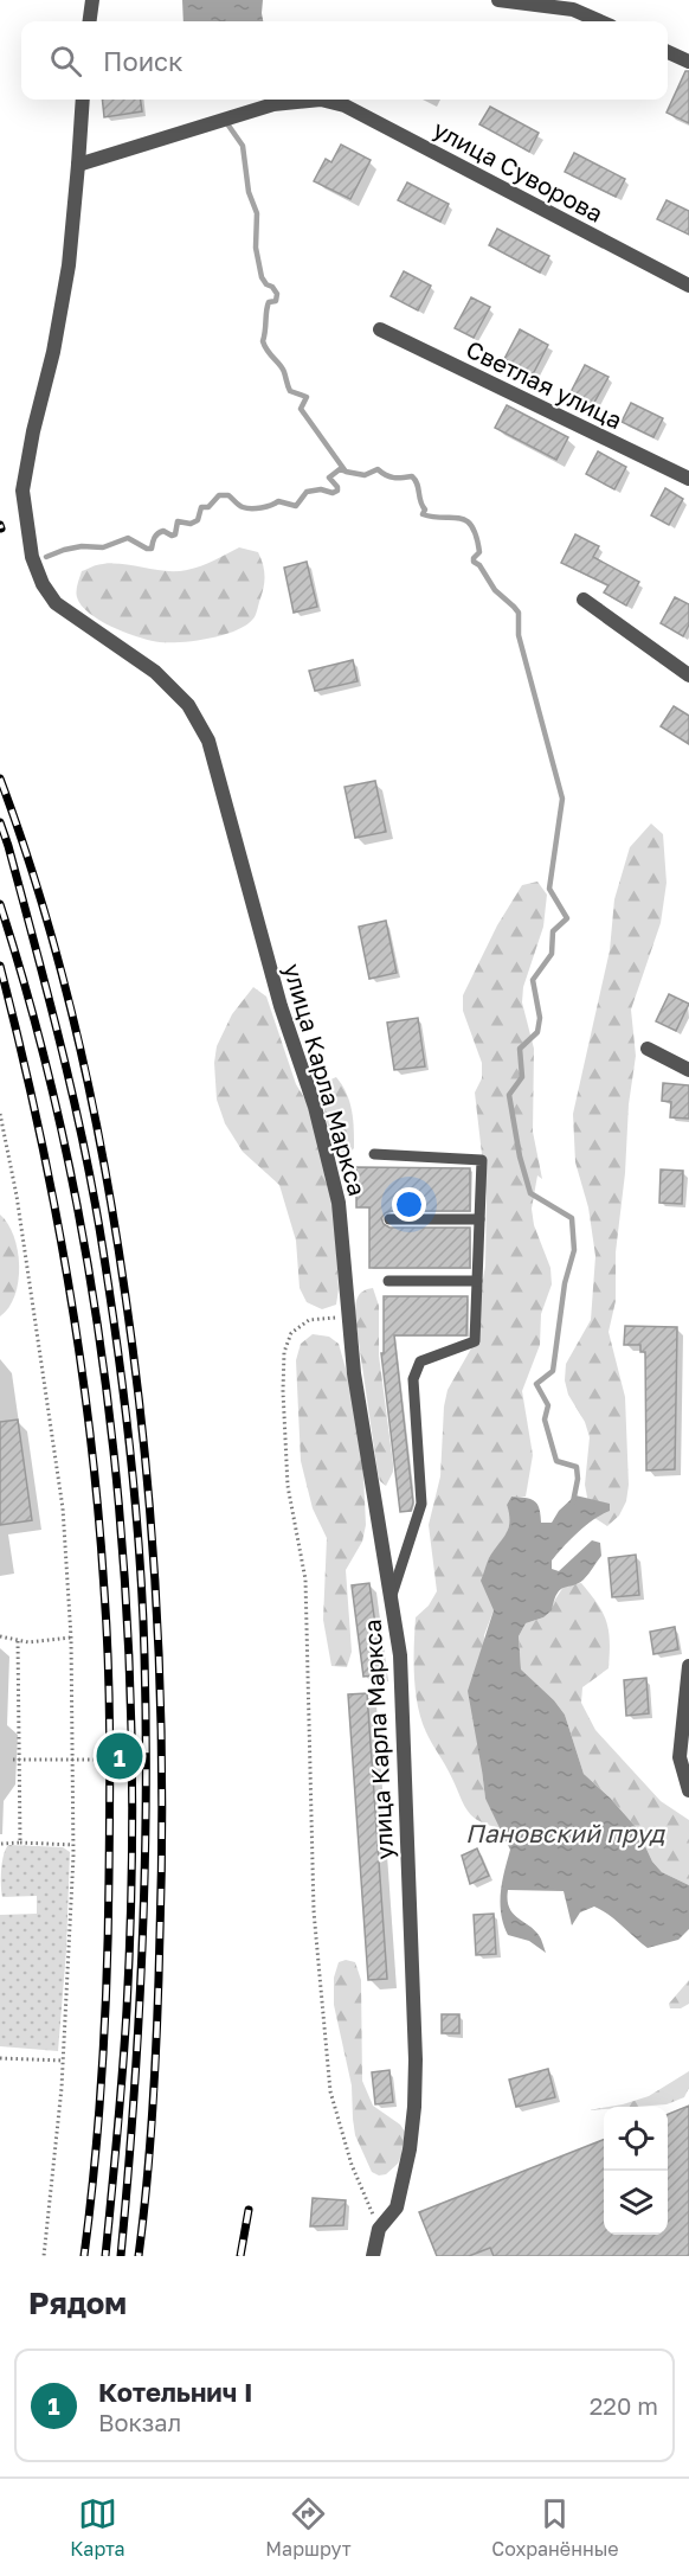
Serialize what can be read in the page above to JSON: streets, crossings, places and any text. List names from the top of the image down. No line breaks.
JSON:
{"streets":{"street":["улица Суворова","Светлая улица","улица Карла Маркса"]},"crossings":[["улица Суворова","улица Карла Маркса"]],"water":["Пановский пруд"],"page":{"search":"Поиск","pins":"1","heading":"Рядом","list":[{"mark":"1","name":"Котельнич I","note":"Вокзал","value":"220 m"}],"nav":["Карта","Маршрут","Сохранённые"]}}
